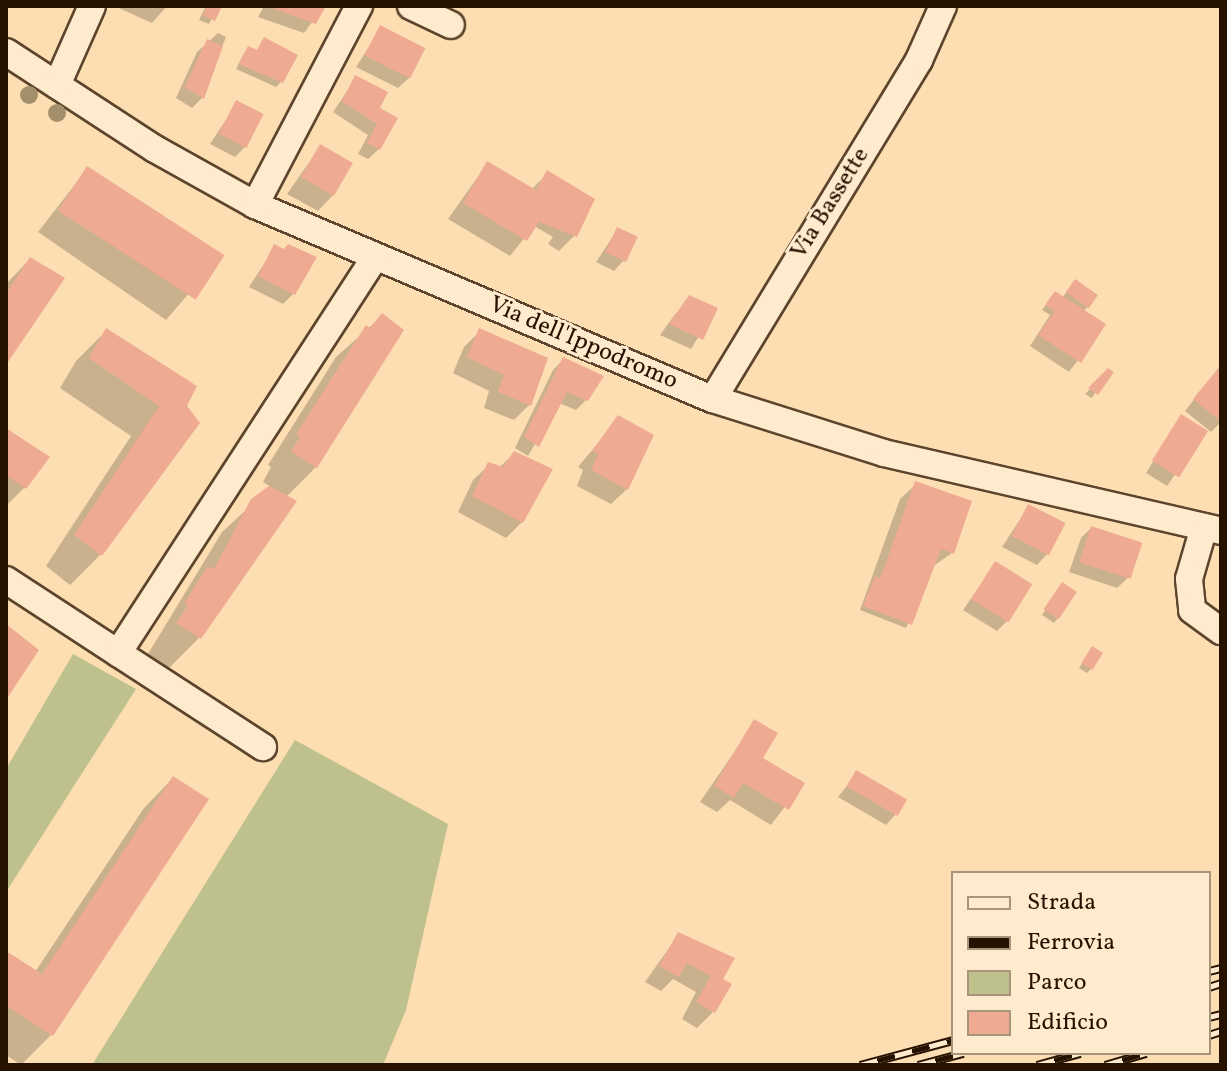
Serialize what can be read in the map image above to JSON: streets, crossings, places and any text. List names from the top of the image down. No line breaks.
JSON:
{"streets":{"street":["Via Bassette","Via dell'Ippodromo"]},"crossings":[["Via Bassette","Via dell'Ippodromo"]],"legend":["Strada","Ferrovia","Parco","Edificio"]}
